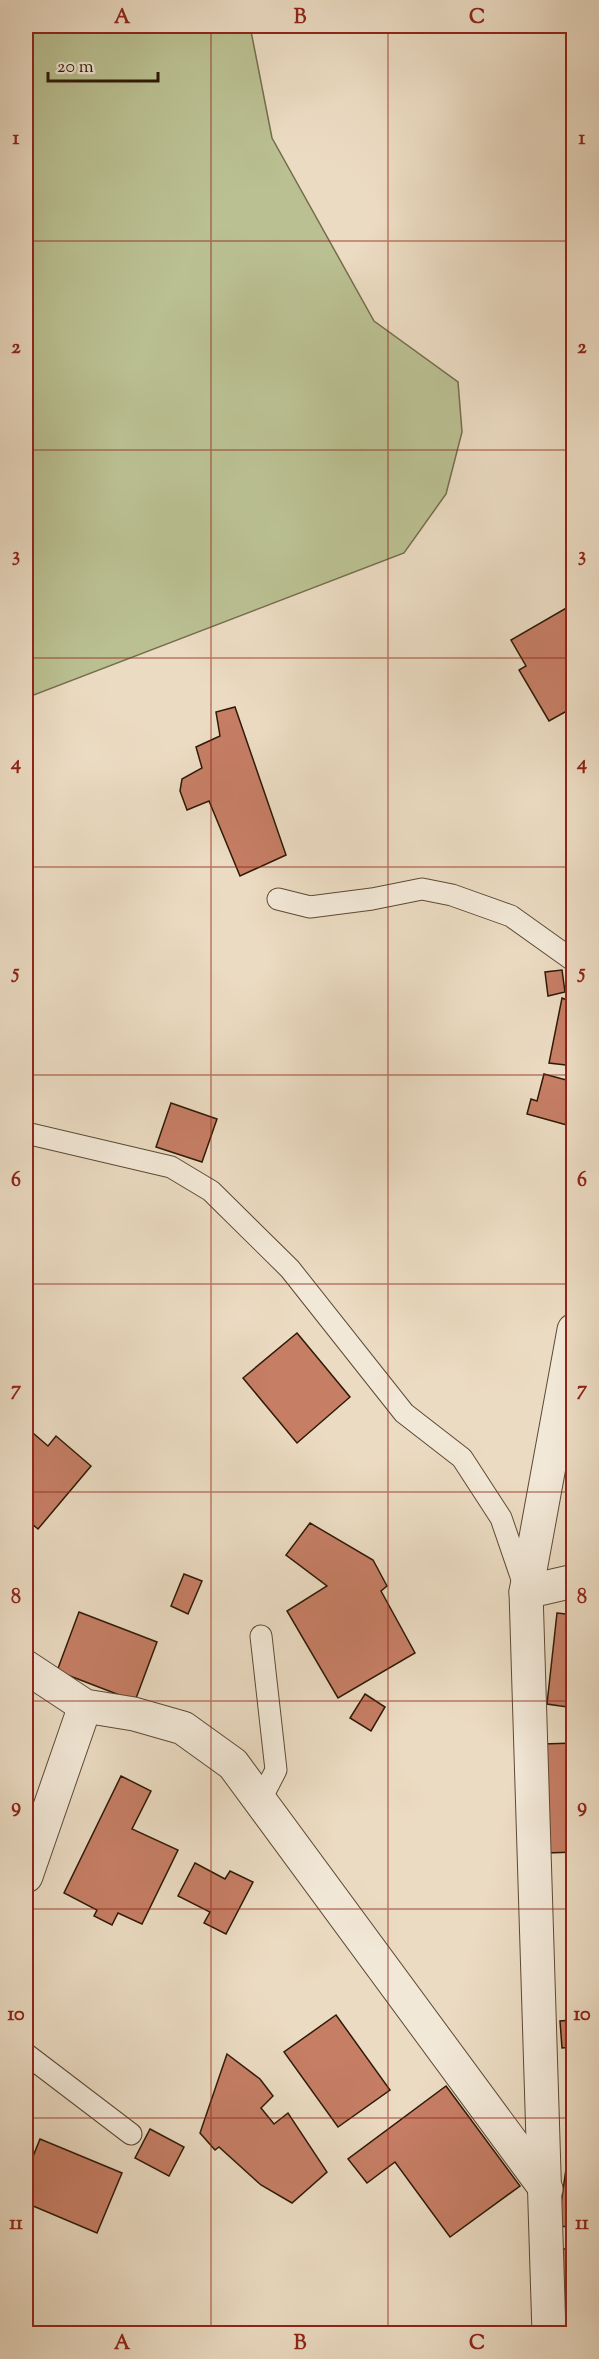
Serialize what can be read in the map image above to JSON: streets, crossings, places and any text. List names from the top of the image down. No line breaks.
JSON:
{"scale_bar":"20 m","grid":{"columns":["A","B","C"],"rows":["1","2","3","4","5","6","7","8","9","10","11"]}}
